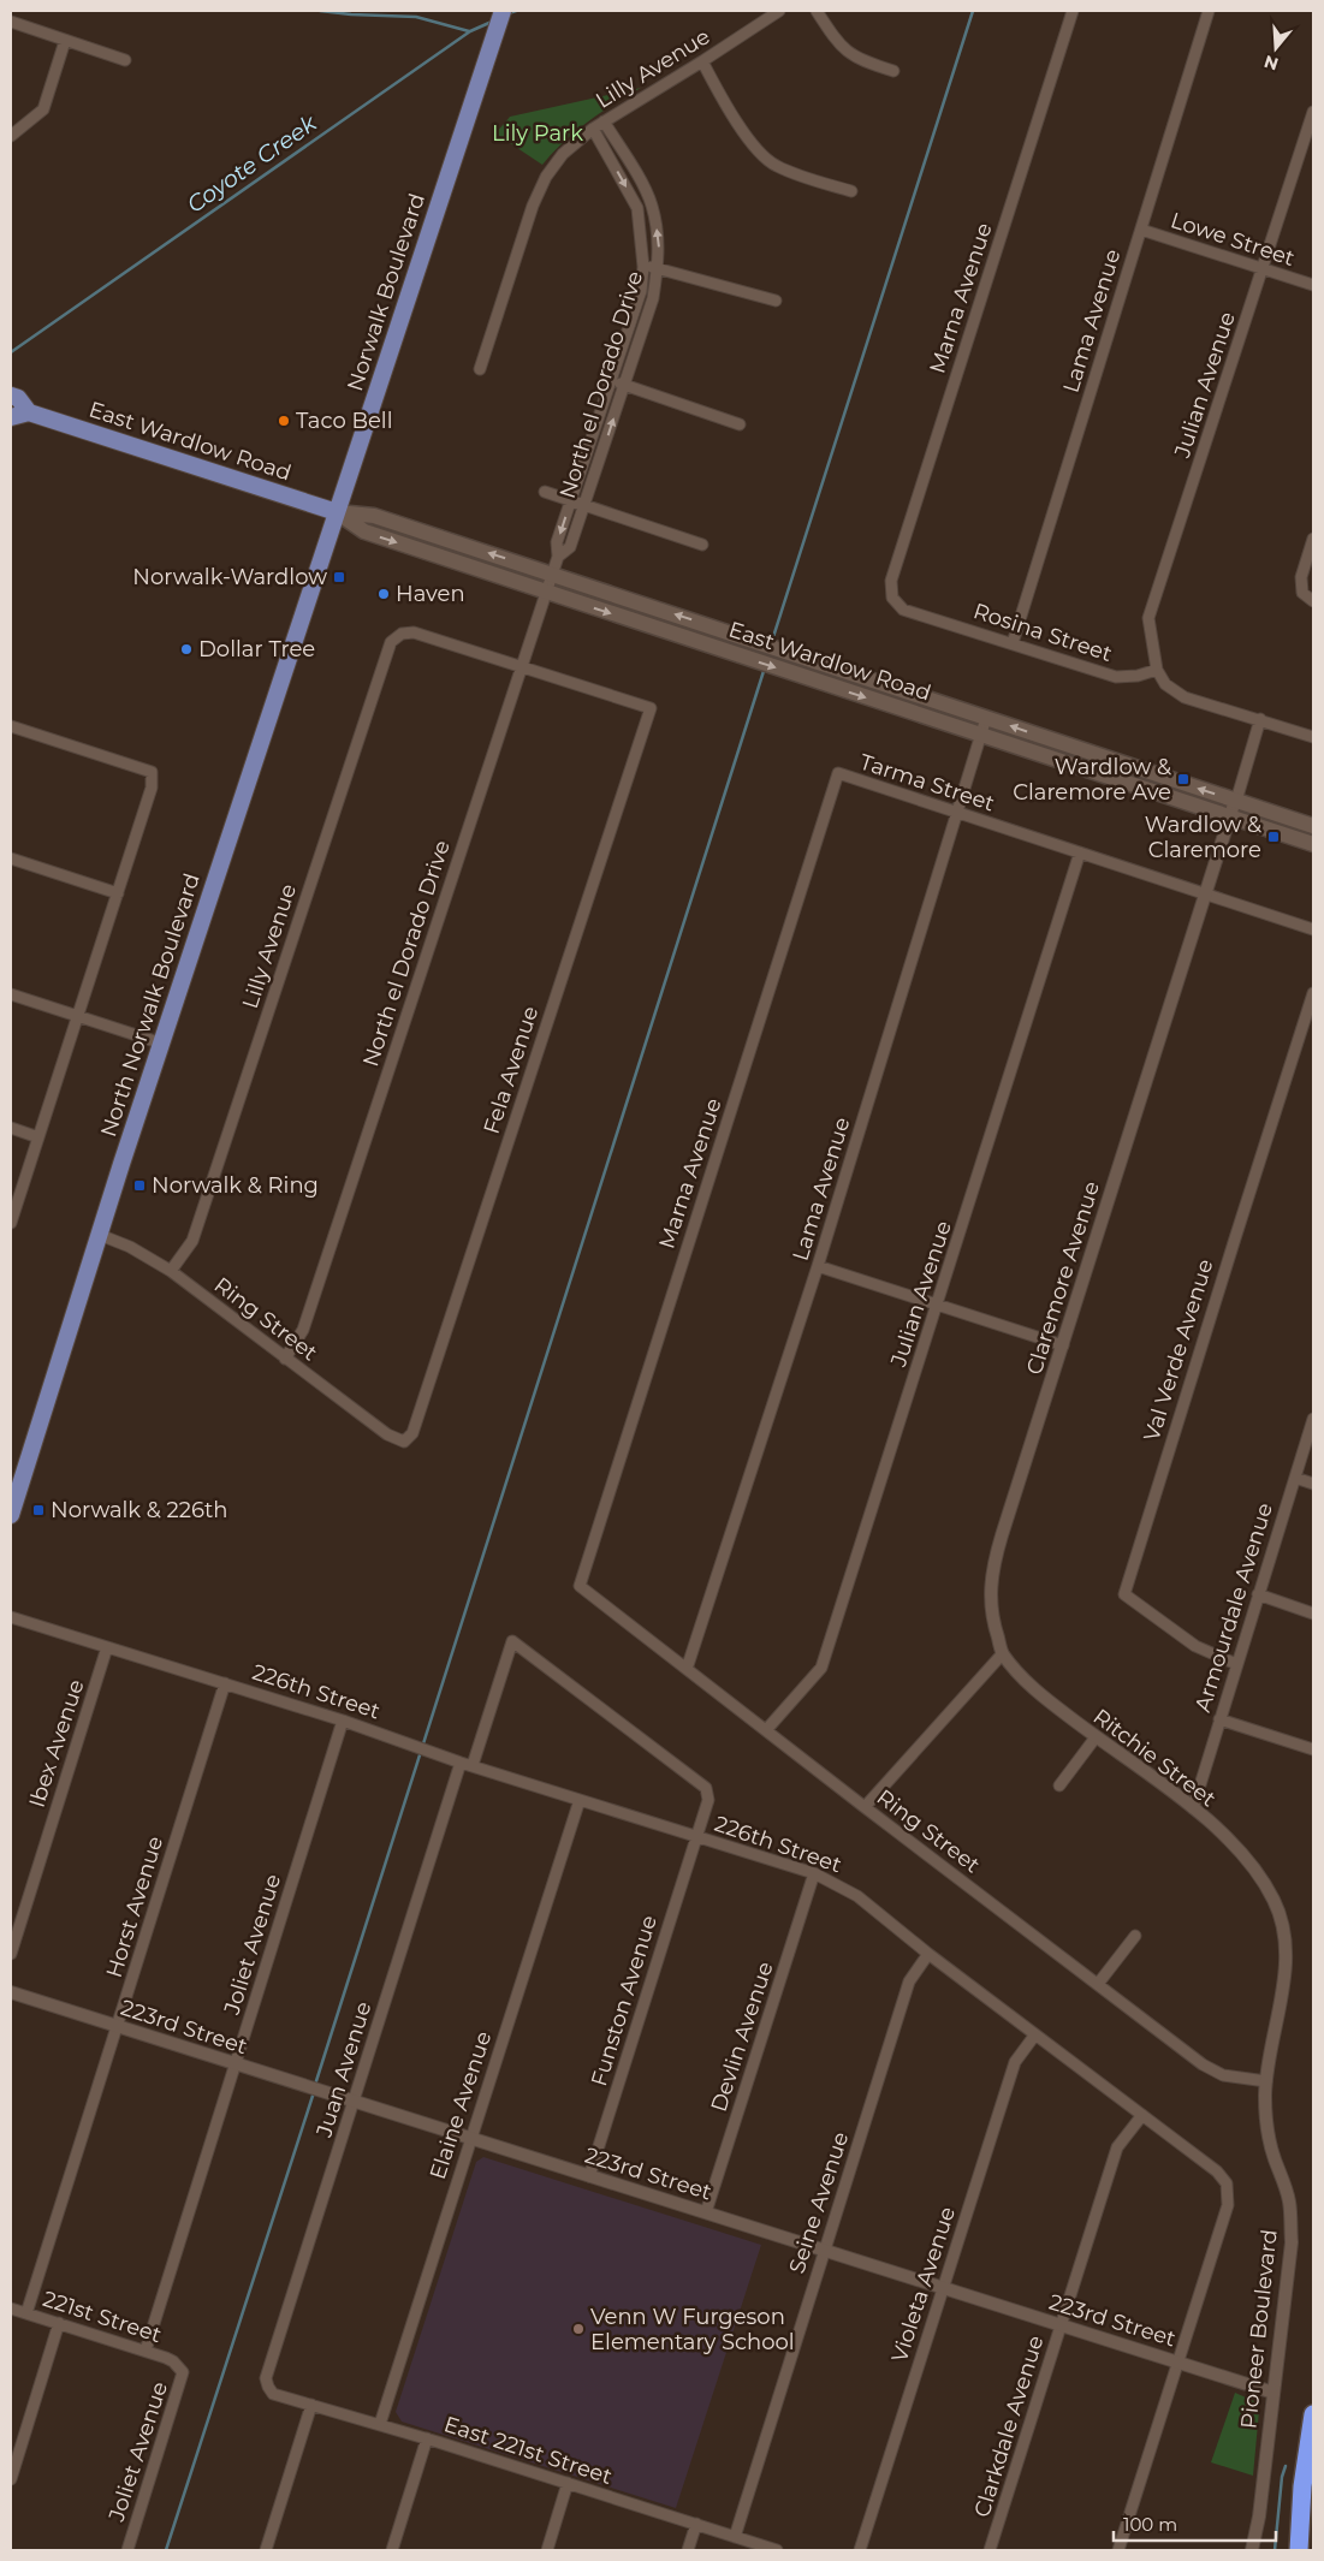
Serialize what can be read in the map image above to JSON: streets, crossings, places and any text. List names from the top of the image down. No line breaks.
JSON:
{"streets":{"main road":["Norwalk Boulevard","East Wardlow Road","North Norwalk Boulevard"],"street":["Lilly Avenue","Lowe Street","Marna Avenue","Lama Avenue","North el Dorado Drive","Julian Avenue","Rosina Street","Tarma Street","Fela Avenue","Claremore Avenue","Ring Street","Val Verde Avenue","Armourdale Avenue","226th Street","Ibex Avenue","Ritchie Street","Horst Avenue","Joliet Avenue","Funston Avenue","223rd Street","Devlin Avenue","Juan Avenue","Elaine Avenue","Seine Avenue","Violeta Avenue","221st Street","Pioneer Boulevard","Clarkdale Avenue","East 221st Street"]},"crossings":[["Lilly Avenue","North el Dorado Drive"],["Lilly Avenue","Fela Avenue"],["Lilly Avenue","Ring Street"],["Lowe Street","Lama Avenue"],["Lowe Street","Julian Avenue"],["Norwalk Boulevard","East Wardlow Road"],["Norwalk Boulevard","North Norwalk Boulevard"],["Marna Avenue","Rosina Street"],["Marna Avenue","Tarma Street"],["Marna Avenue","Ring Street"],["Lama Avenue","East Wardlow Road"],["Lama Avenue","Rosina Street"],["Lama Avenue","Tarma Street"],["Lama Avenue","Ring Street"],["North el Dorado Drive","East Wardlow Road"],["North el Dorado Drive","Fela Avenue"],["North el Dorado Drive","Ring Street"],["Julian Avenue","Rosina Street"],["Julian Avenue","Tarma Street"],["Julian Avenue","Ring Street"],["East Wardlow Road","North Norwalk Boulevard"],["East Wardlow Road","Claremore Avenue"],["Tarma Street","Claremore Avenue"],["North Norwalk Boulevard","Ring Street"],["Fela Avenue","Ring Street"],["Claremore Avenue","Ritchie Street"],["Ring Street","Pioneer Boulevard"],["Val Verde Avenue","Armourdale Avenue"],["Armourdale Avenue","Ritchie Street"],["226th Street","Ibex Avenue"],["226th Street","Horst Avenue"],["226th Street","Joliet Avenue"],["226th Street","Funston Avenue"],["226th Street","223rd Street"],["226th Street","Devlin Avenue"],["226th Street","Juan Avenue"],["226th Street","Elaine Avenue"],["226th Street","Seine Avenue"],["226th Street","Violeta Avenue"],["226th Street","Clarkdale Avenue"],["Ritchie Street","Pioneer Boulevard"],["Horst Avenue","223rd Street"],["Horst Avenue","221st Street"],["Joliet Avenue","223rd Street"],["Joliet Avenue","221st Street"],["Funston Avenue","223rd Street"],["223rd Street","Devlin Avenue"],["223rd Street","Juan Avenue"],["223rd Street","Elaine Avenue"],["223rd Street","Seine Avenue"],["223rd Street","Violeta Avenue"],["223rd Street","Pioneer Boulevard"],["223rd Street","Clarkdale Avenue"],["Juan Avenue","East 221st Street"],["Elaine Avenue","East 221st Street"],["Seine Avenue","East 221st Street"]],"water":["Coyote Creek"],"parks":["Lily Park"],"places":{"other":["Taco Bell","Haven","Dollar Tree","Venn W Furgeson Elementary School"],"transit":["Norwalk-Wardlow","Wardlow & Claremore Ave","Wardlow & Claremore","Norwalk & Ring","Norwalk & 226th"]},"scale_bar":"100 m","north":"bottom"}
